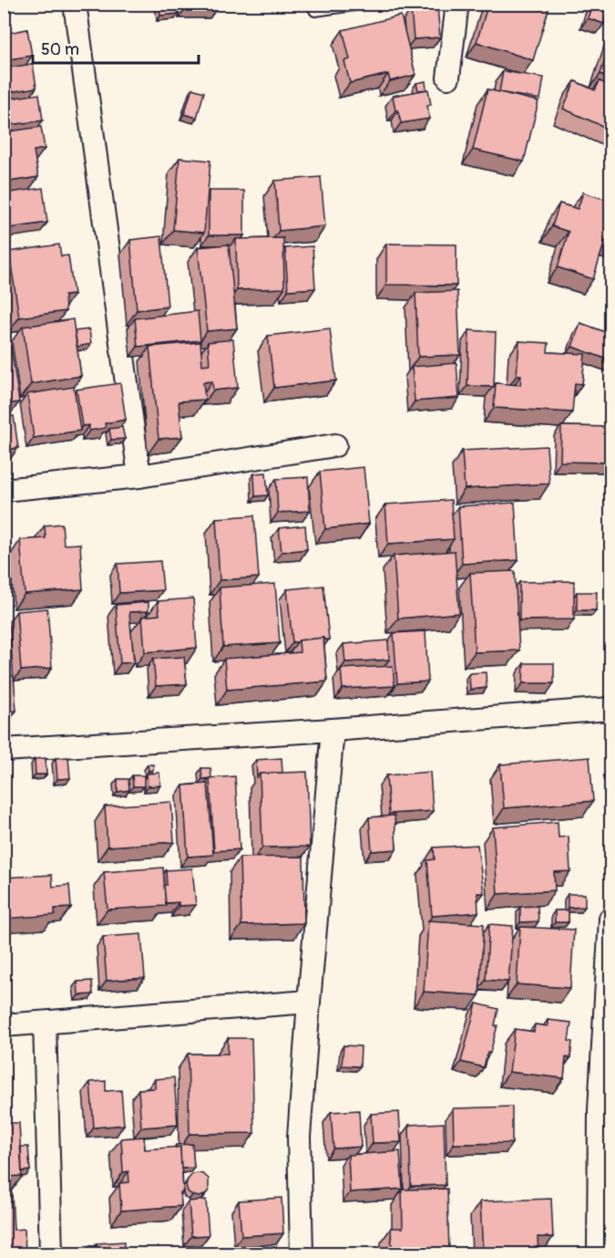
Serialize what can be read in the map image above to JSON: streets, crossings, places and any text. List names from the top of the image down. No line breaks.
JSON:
{"scale_bar":"50 m"}
